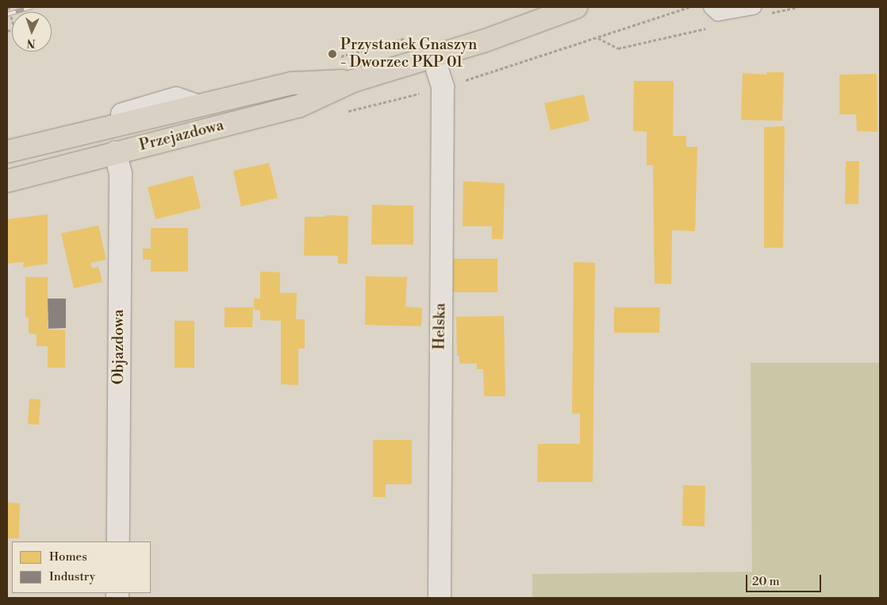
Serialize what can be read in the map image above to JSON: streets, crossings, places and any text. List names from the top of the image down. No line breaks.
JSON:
{"streets":{"main road":["Przejazdowa"],"street":["Helska","Objazdowa"]},"crossings":[["Przejazdowa","Helska"],["Przejazdowa","Objazdowa"]],"places":["Przystanek Gnaszyn - Dworzec PKP 01"],"legend":["Homes","Industry"],"scale_bar":"20 m","north":"bottom"}
